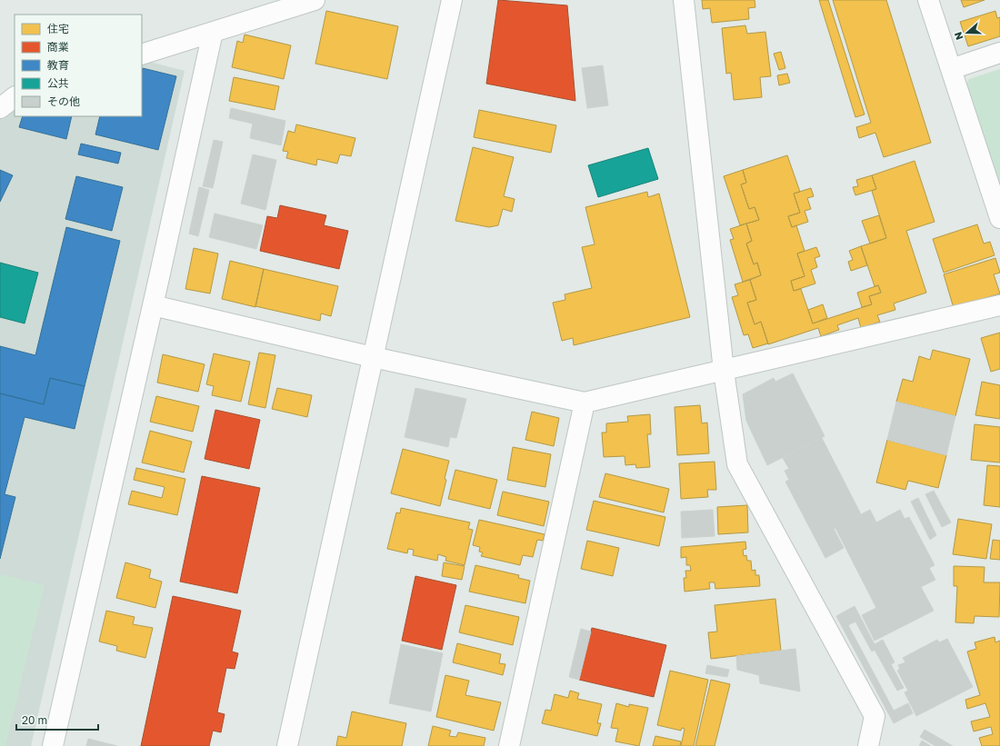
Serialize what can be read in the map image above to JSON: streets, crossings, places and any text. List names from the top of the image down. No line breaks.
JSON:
{"legend":["住宅","商業","教育","公共","その他"],"scale_bar":"20 m","north":"left"}
